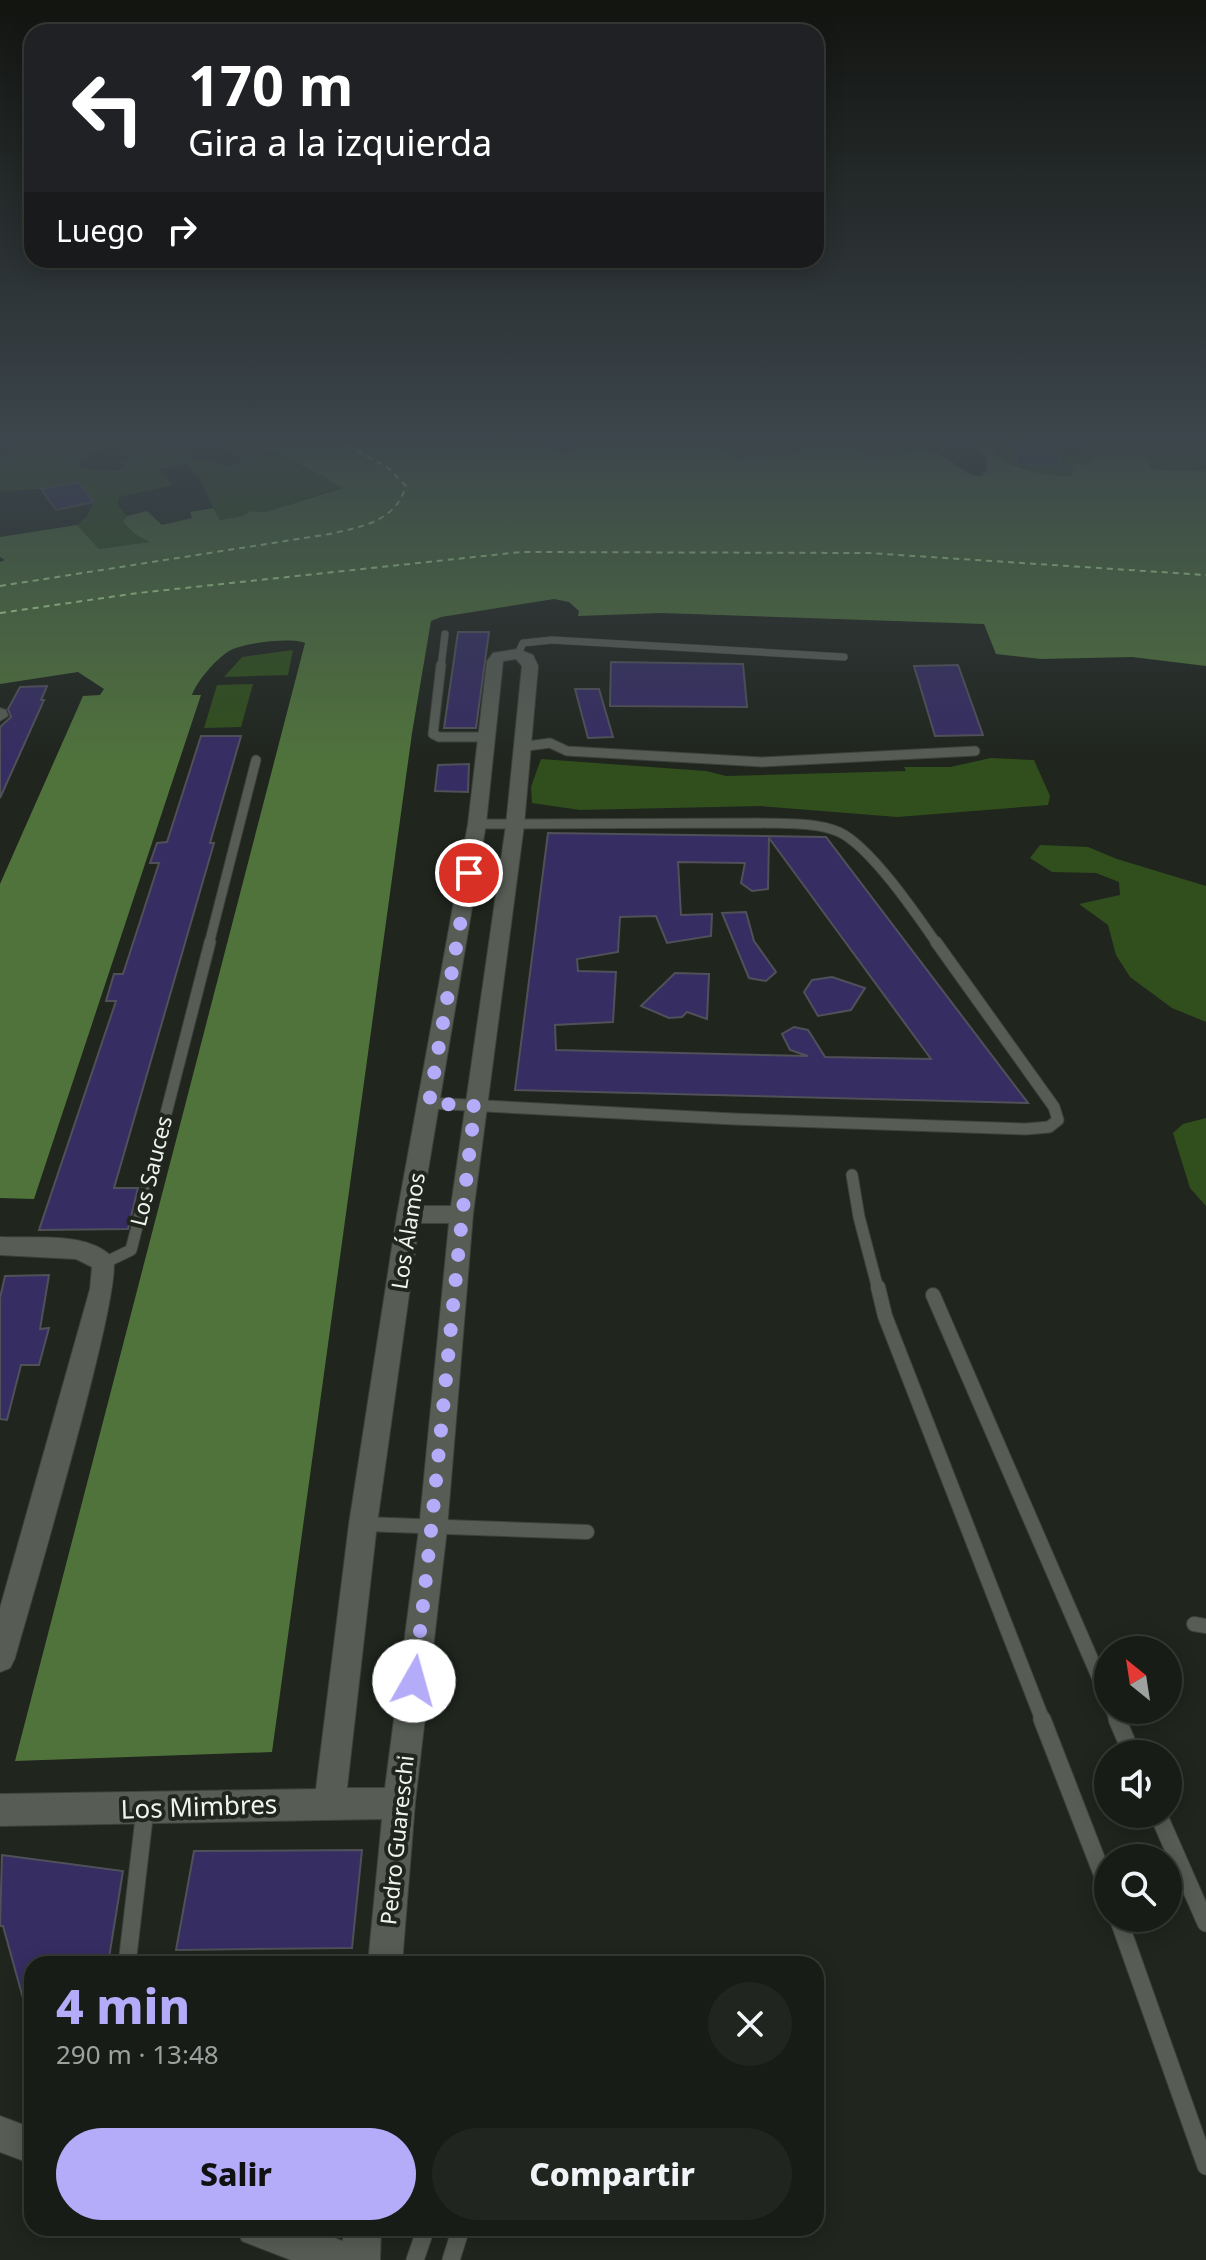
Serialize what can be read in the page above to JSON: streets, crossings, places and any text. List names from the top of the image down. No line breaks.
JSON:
{"streets":{"street":["Los Álamos","Los Mimbres","Pedro Guareschi"],"lane":["Los Sauces"]},"crossings":[["Los Álamos","Los Mimbres"],["Los Álamos","Pedro Guareschi"],["Los Mimbres","Pedro Guareschi"]],"north":"top left","page":{"turn":["170 m","Gira a la izquierda"],"then":"Luego","heading":["4 min","290 m · 13:48"],"buttons":["Salir","Compartir"]}}
